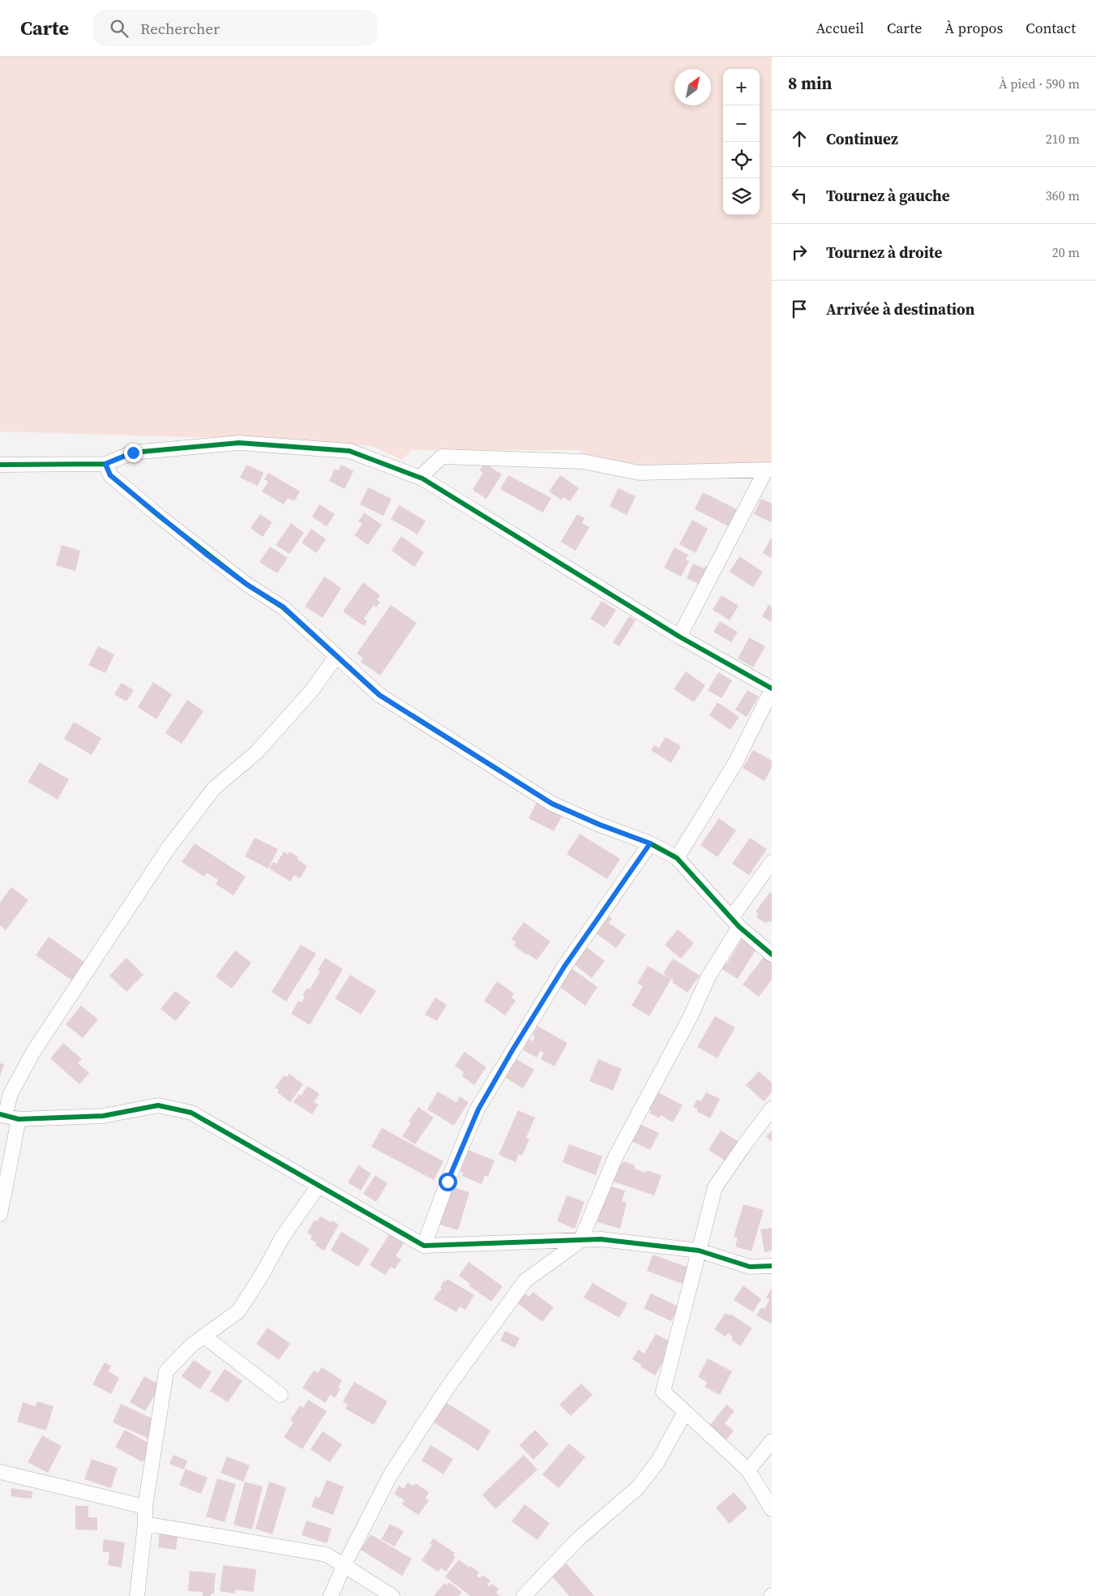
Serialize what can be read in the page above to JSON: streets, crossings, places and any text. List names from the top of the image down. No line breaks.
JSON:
{"north":"top right","page":{"header":"Carte","search":"Rechercher","nav":["Accueil","Carte","À propos","Contact"],"heading":["8 min","À pied · 590 m"],"map_buttons":["+","−"],"list":[["Continuez","210 m"],["Tournez à gauche","360 m"],["Tournez à droite","20 m"],"Arrivée à destination"]}}
